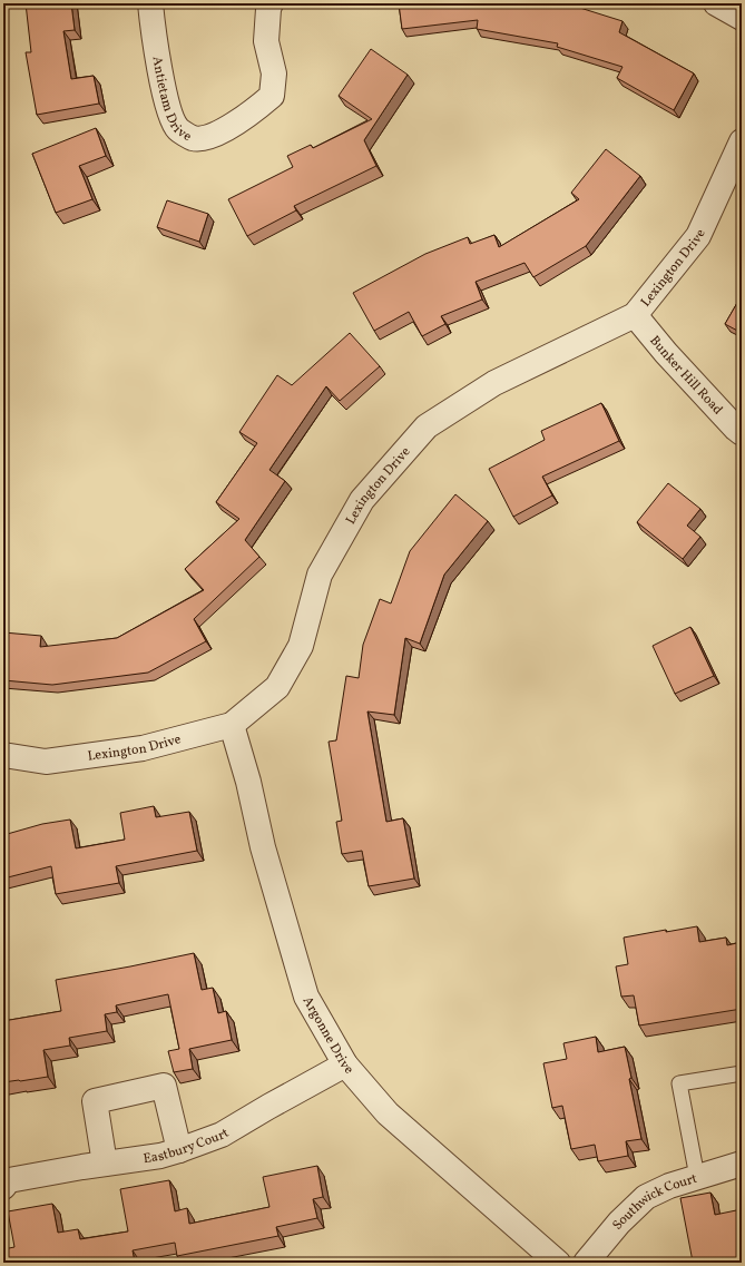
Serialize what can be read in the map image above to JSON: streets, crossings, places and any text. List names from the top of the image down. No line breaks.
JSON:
{"streets":{"street":["Antietam Drive","Lexington Drive","Bunker Hill Road","Argonne Drive","Eastbury Court","Southwick Court"]},"crossings":[["Lexington Drive","Bunker Hill Road"],["Lexington Drive","Argonne Drive"],["Argonne Drive","Eastbury Court"]]}
